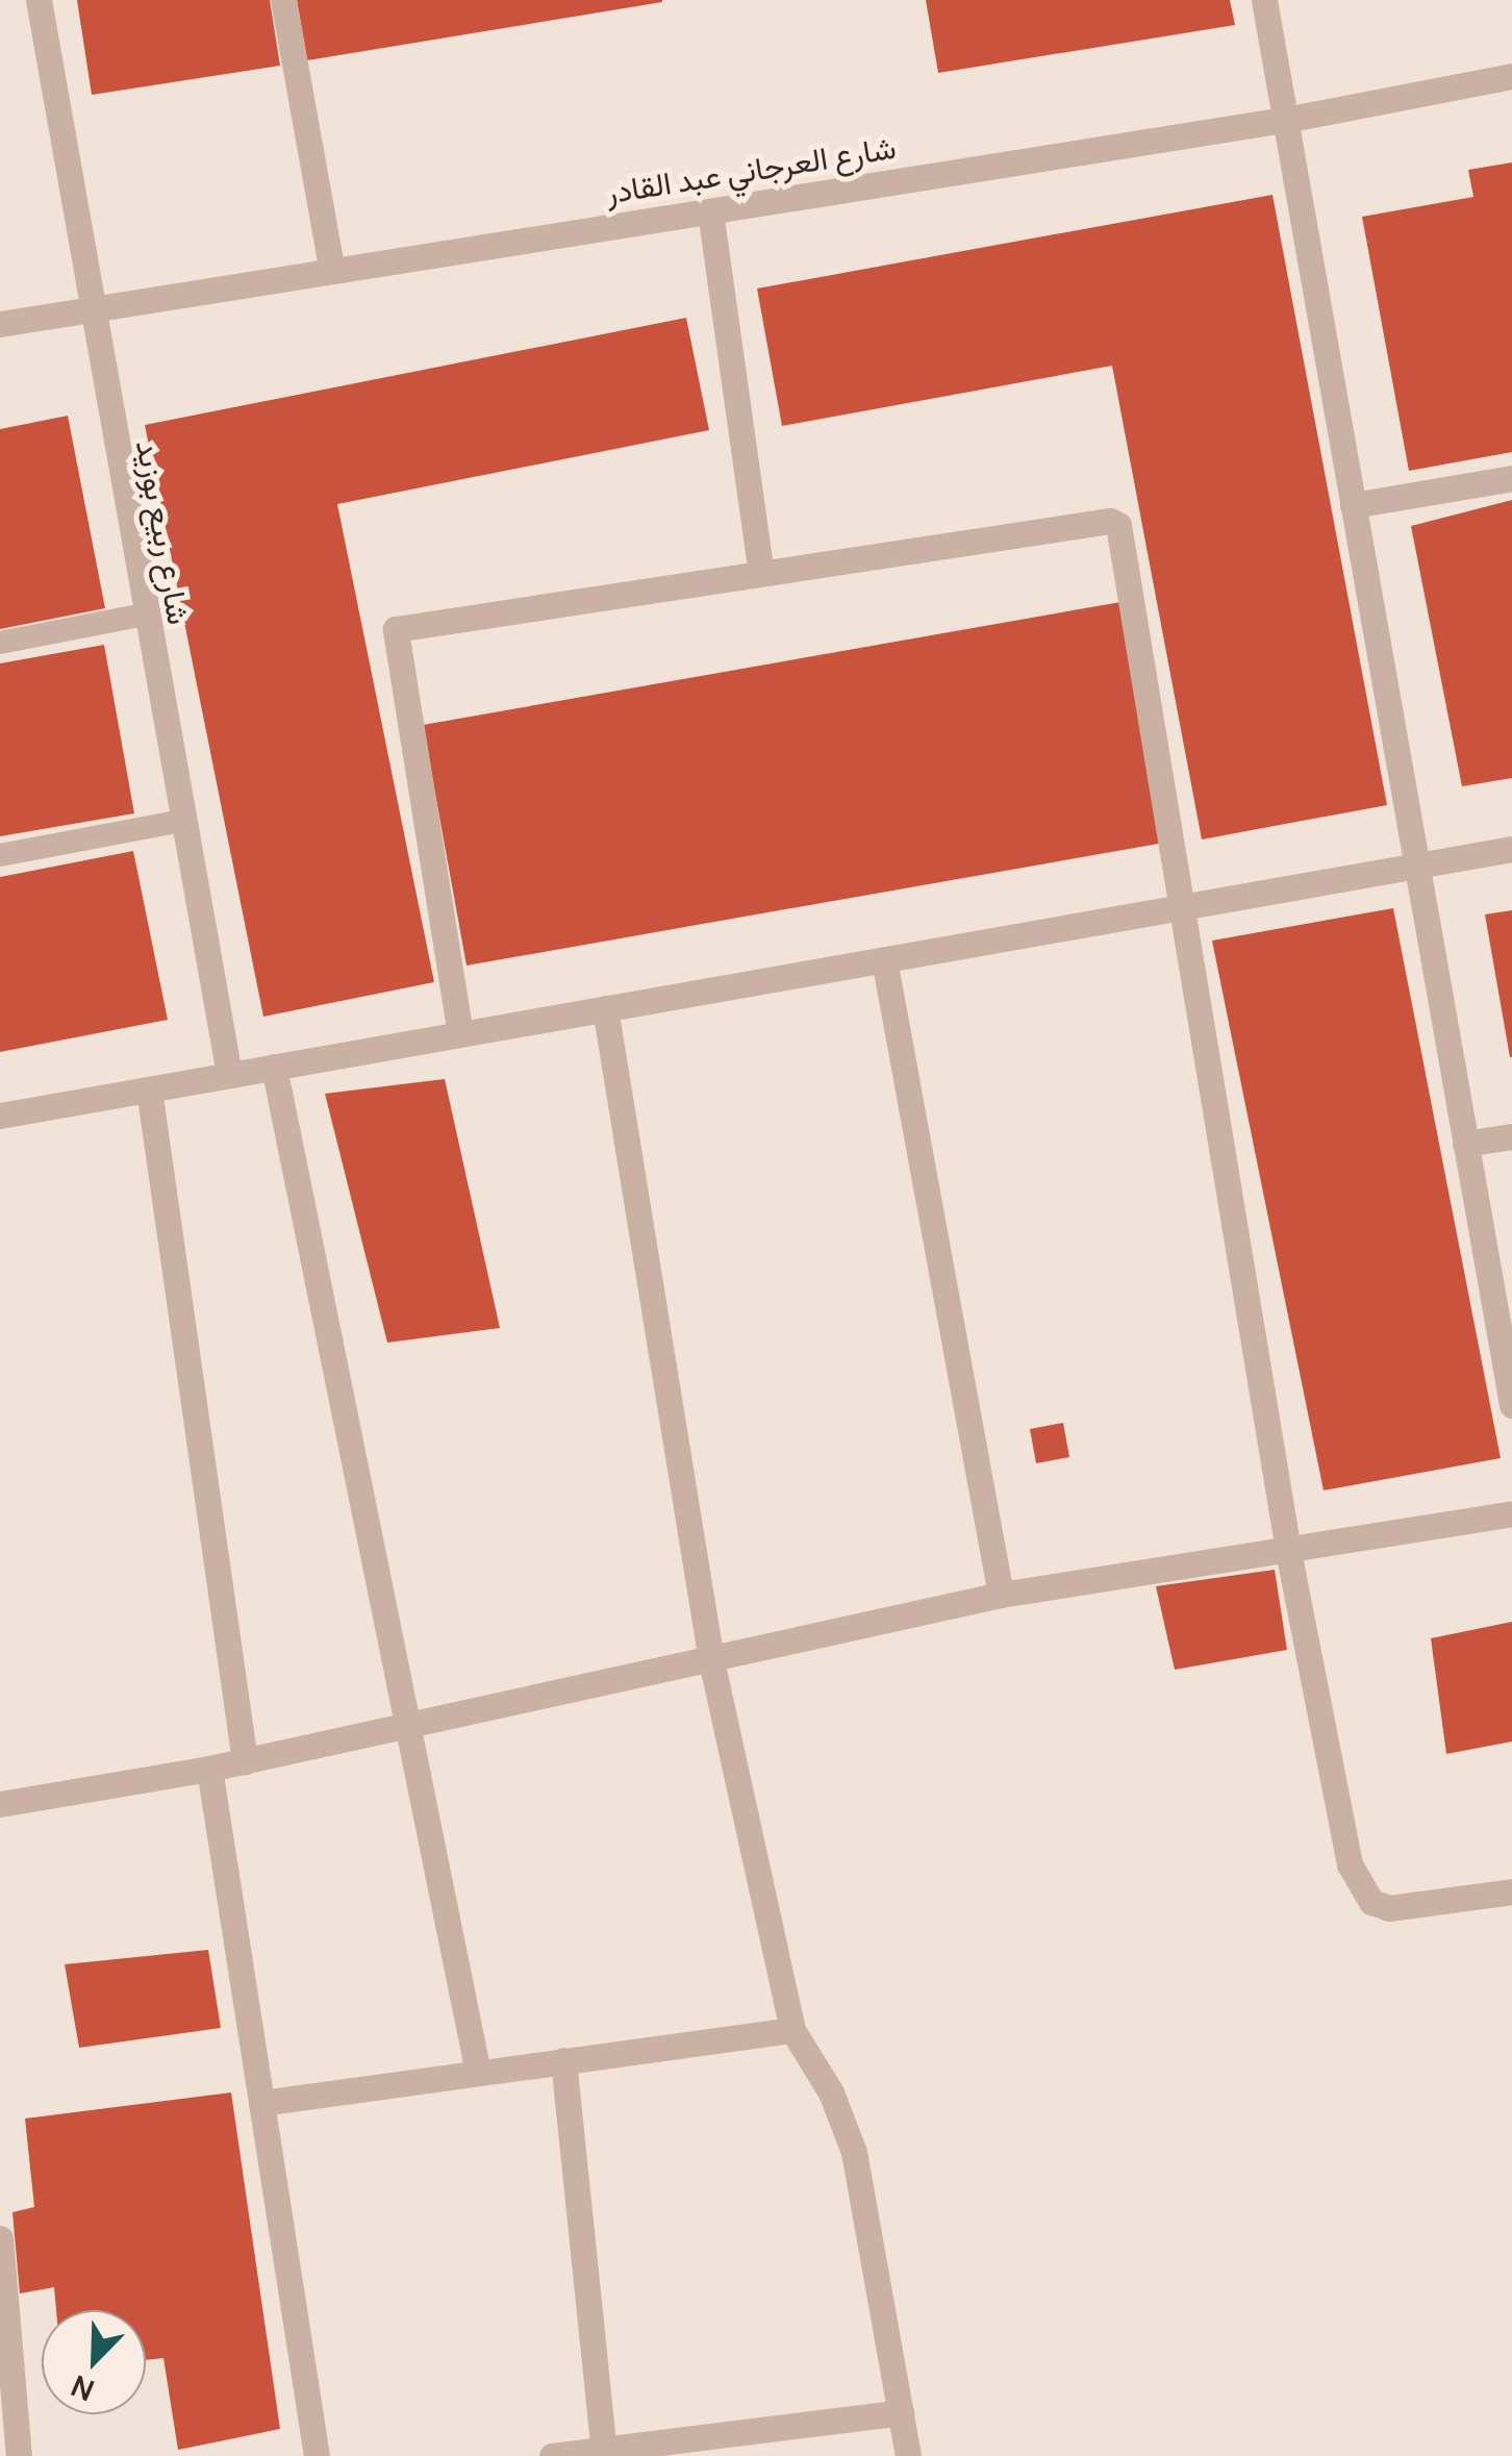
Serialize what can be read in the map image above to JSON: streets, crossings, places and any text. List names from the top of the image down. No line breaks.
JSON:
{"streets":{"street":["شارع العرجاني عبد القادر","شارع ربيع بوزيد"]},"crossings":[["شارع العرجاني عبد القادر","شارع ربيع بوزيد"]],"north":"bottom left"}
